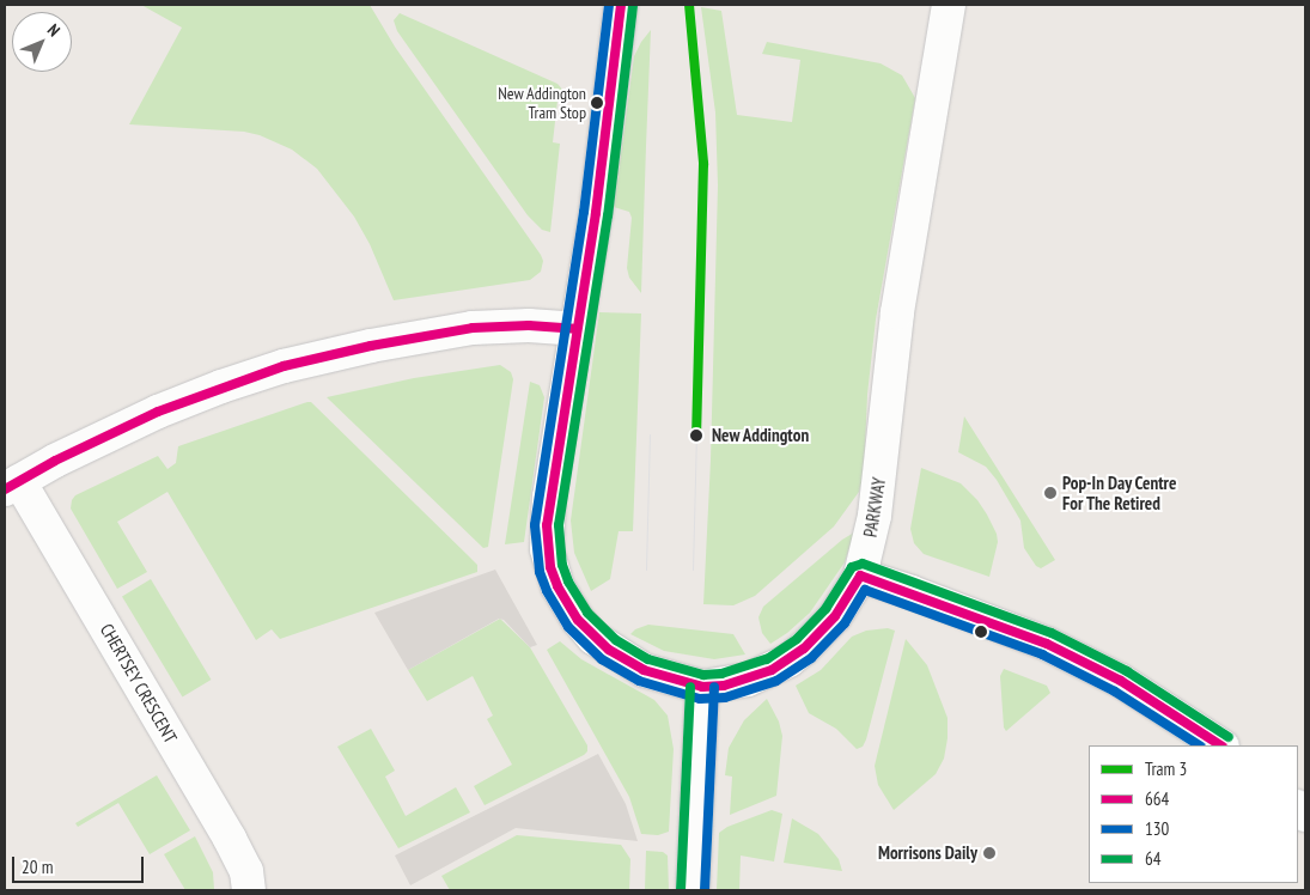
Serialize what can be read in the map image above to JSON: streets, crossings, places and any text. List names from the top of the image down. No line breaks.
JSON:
{"streets":{"street":["PARKWAY","CHERTSEY CRESCENT"]},"places":["New Addington Tram Stop","New Addington","Pop-In Day Centre For The Retired","Morrisons Daily"],"lines":["tram line 3","transit line 664","transit line 130","transit line 64"],"legend":["Tram 3","664","130","64"],"scale_bar":"20 m","north":"top right"}
